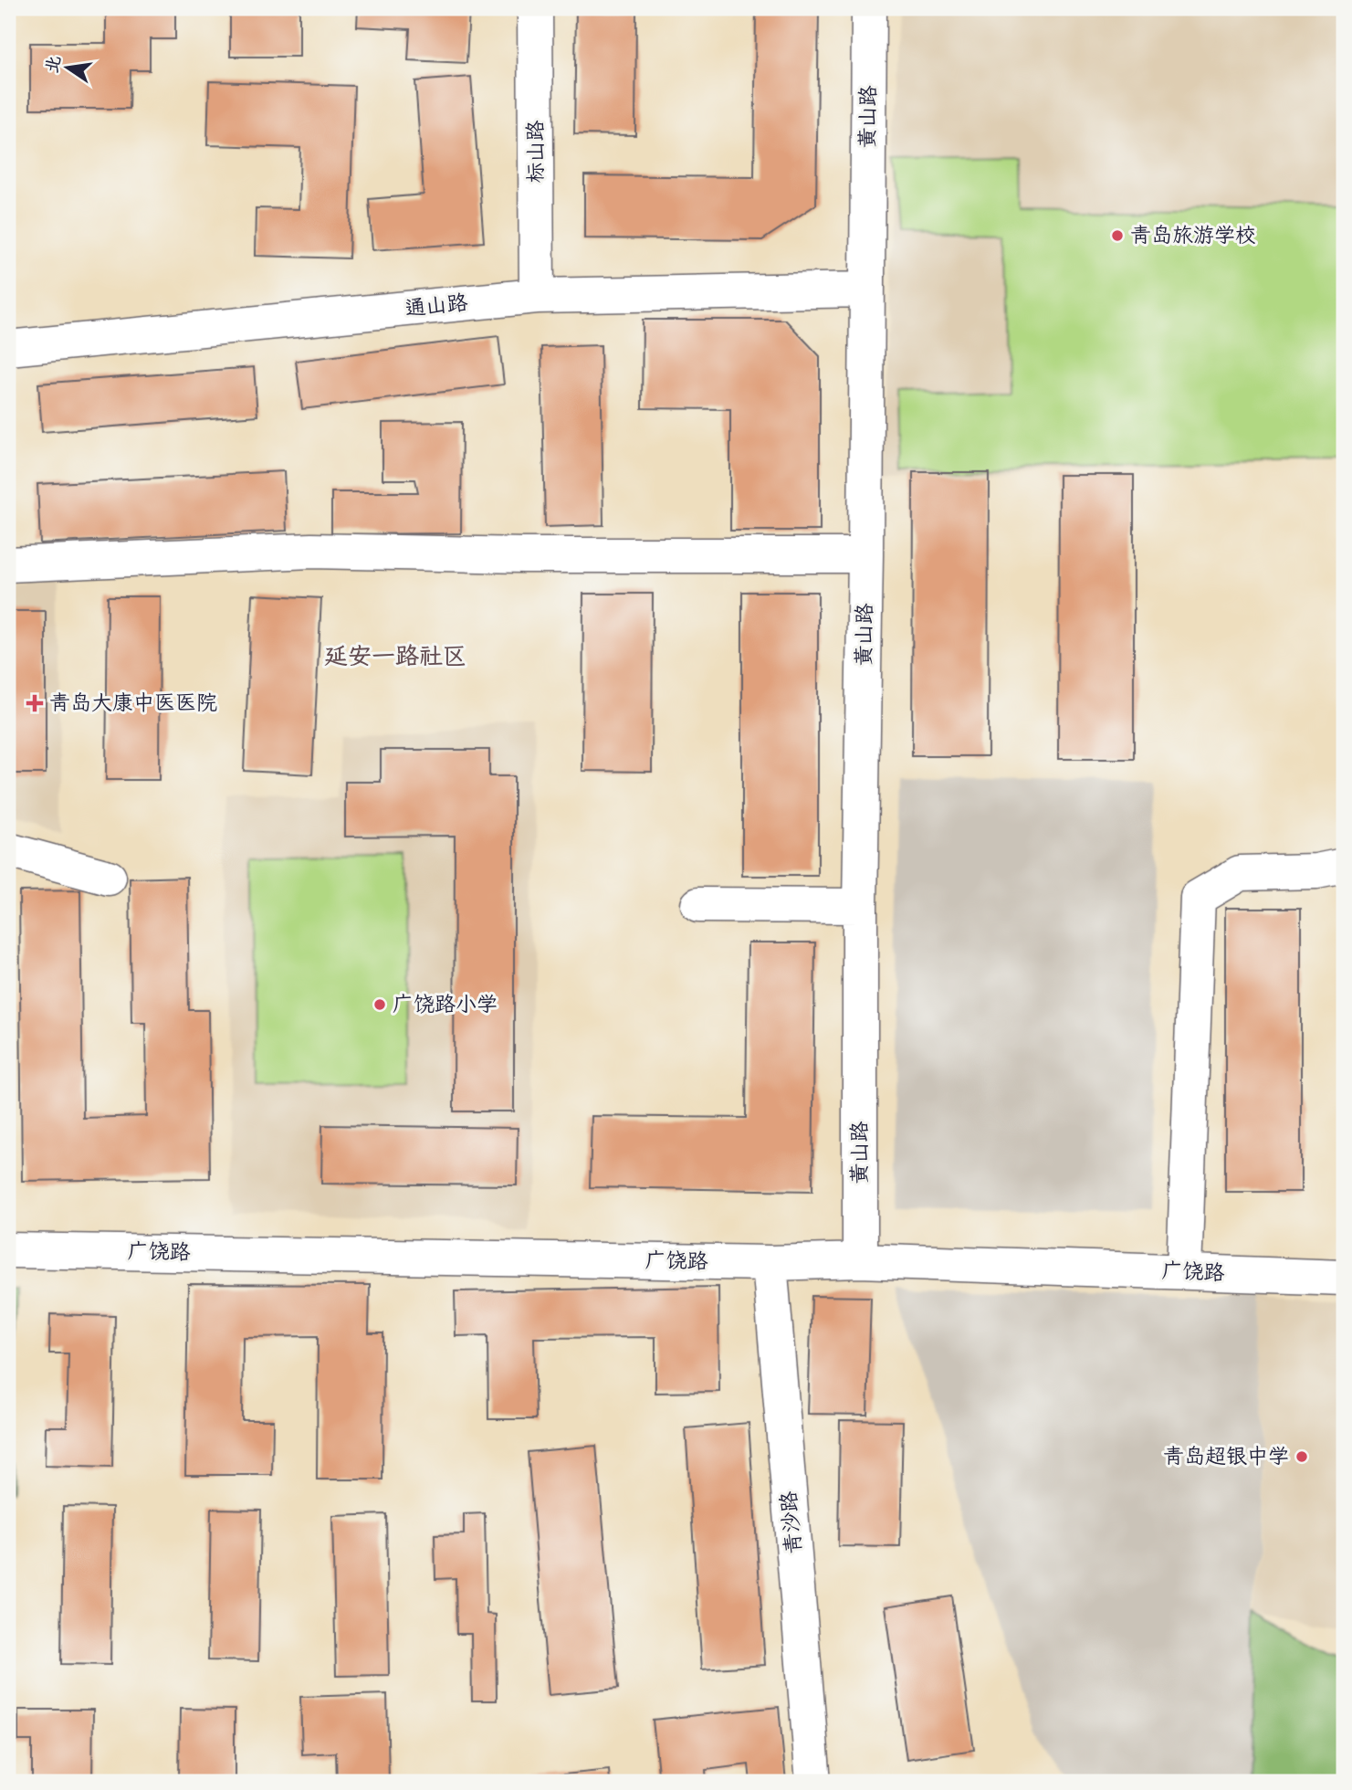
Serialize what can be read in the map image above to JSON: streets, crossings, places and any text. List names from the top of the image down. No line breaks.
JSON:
{"streets":{"street":["黄山路","标山路","通山路","广饶路","青沙路"]},"crossings":[["黄山路","通山路"],["黄山路","广饶路"],["标山路","通山路"],["广饶路","青沙路"]],"districts":["延安一路社区"],"places":{"other":["青岛旅游学校","广饶路小学","青岛超银中学"],"health":["青岛大康中医医院"]},"north":"left"}
